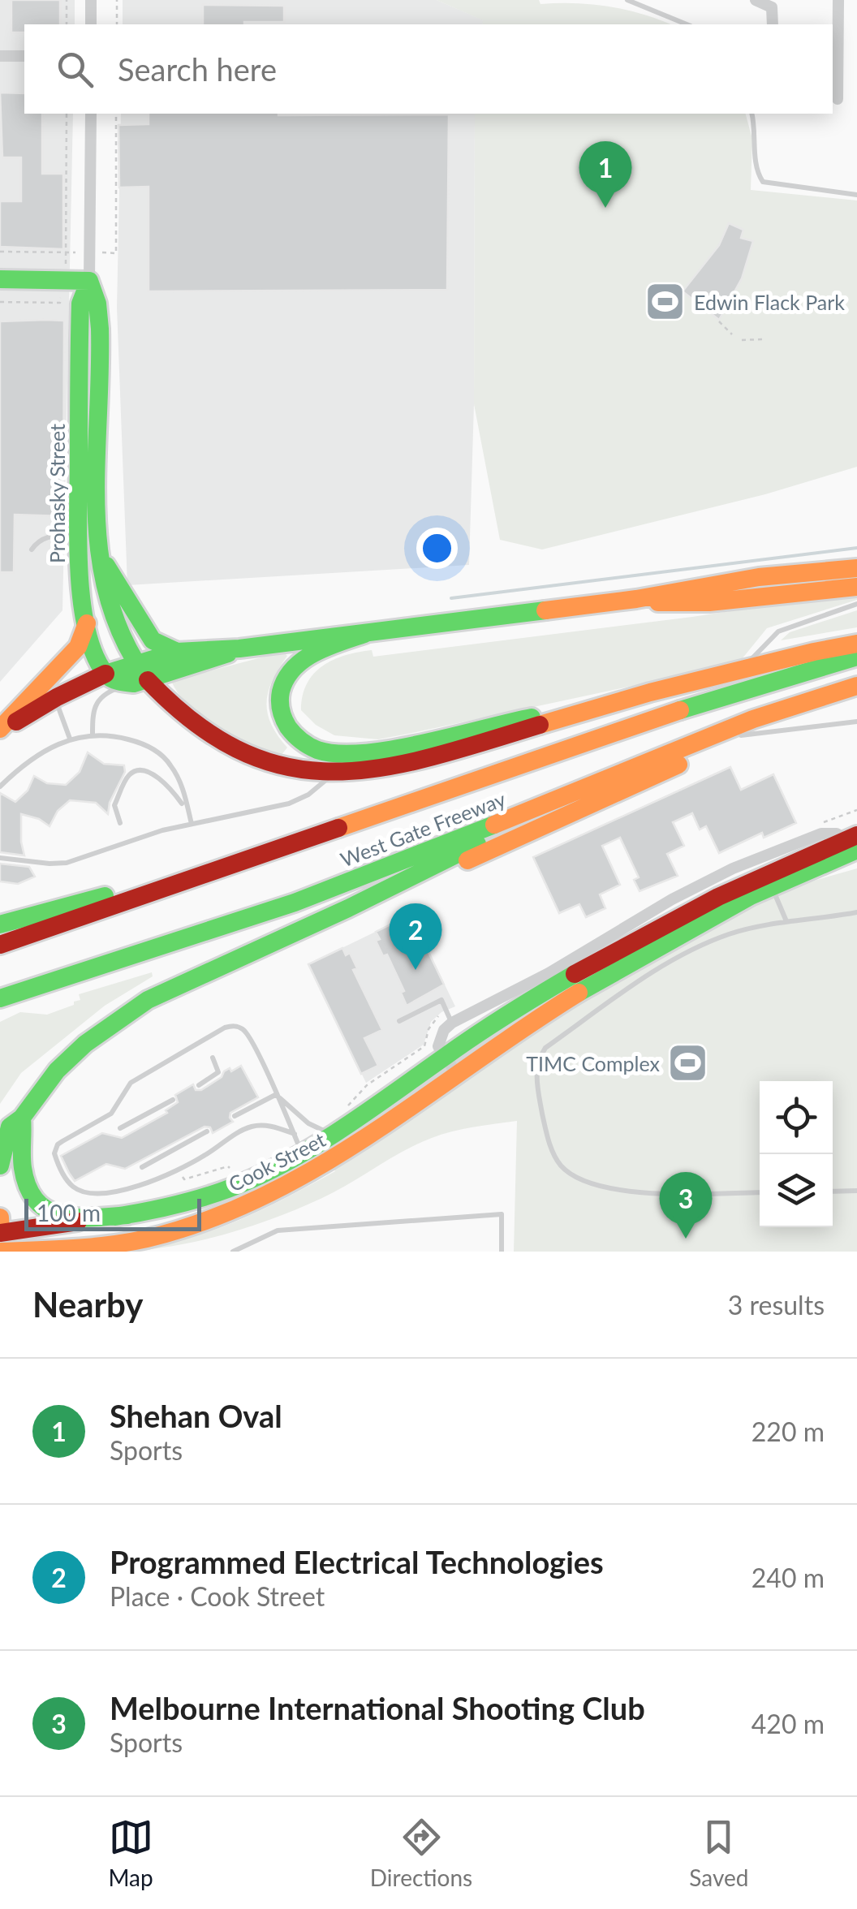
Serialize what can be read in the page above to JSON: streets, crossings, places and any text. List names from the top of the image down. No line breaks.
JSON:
{"streets":{"main road":["Prohasky Street","West Gate Freeway","Cook Street"]},"places":{"sports":["Edwin Flack Park","TIMC Complex"]},"scale_bar":"100 m","page":{"search":"Search here","pins":["1","2","3"],"scale":"100 m","heading":["Nearby","3 results"],"list":[{"mark":"1","name":"Shehan Oval","note":"Sports","value":"220 m"},{"mark":"2","name":"Programmed Electrical Technologies","note":"Place · Cook Street","value":"240 m"},{"mark":"3","name":"Melbourne International Shooting Club","note":"Sports","value":"420 m"}],"nav":["Map","Directions","Saved"]}}
